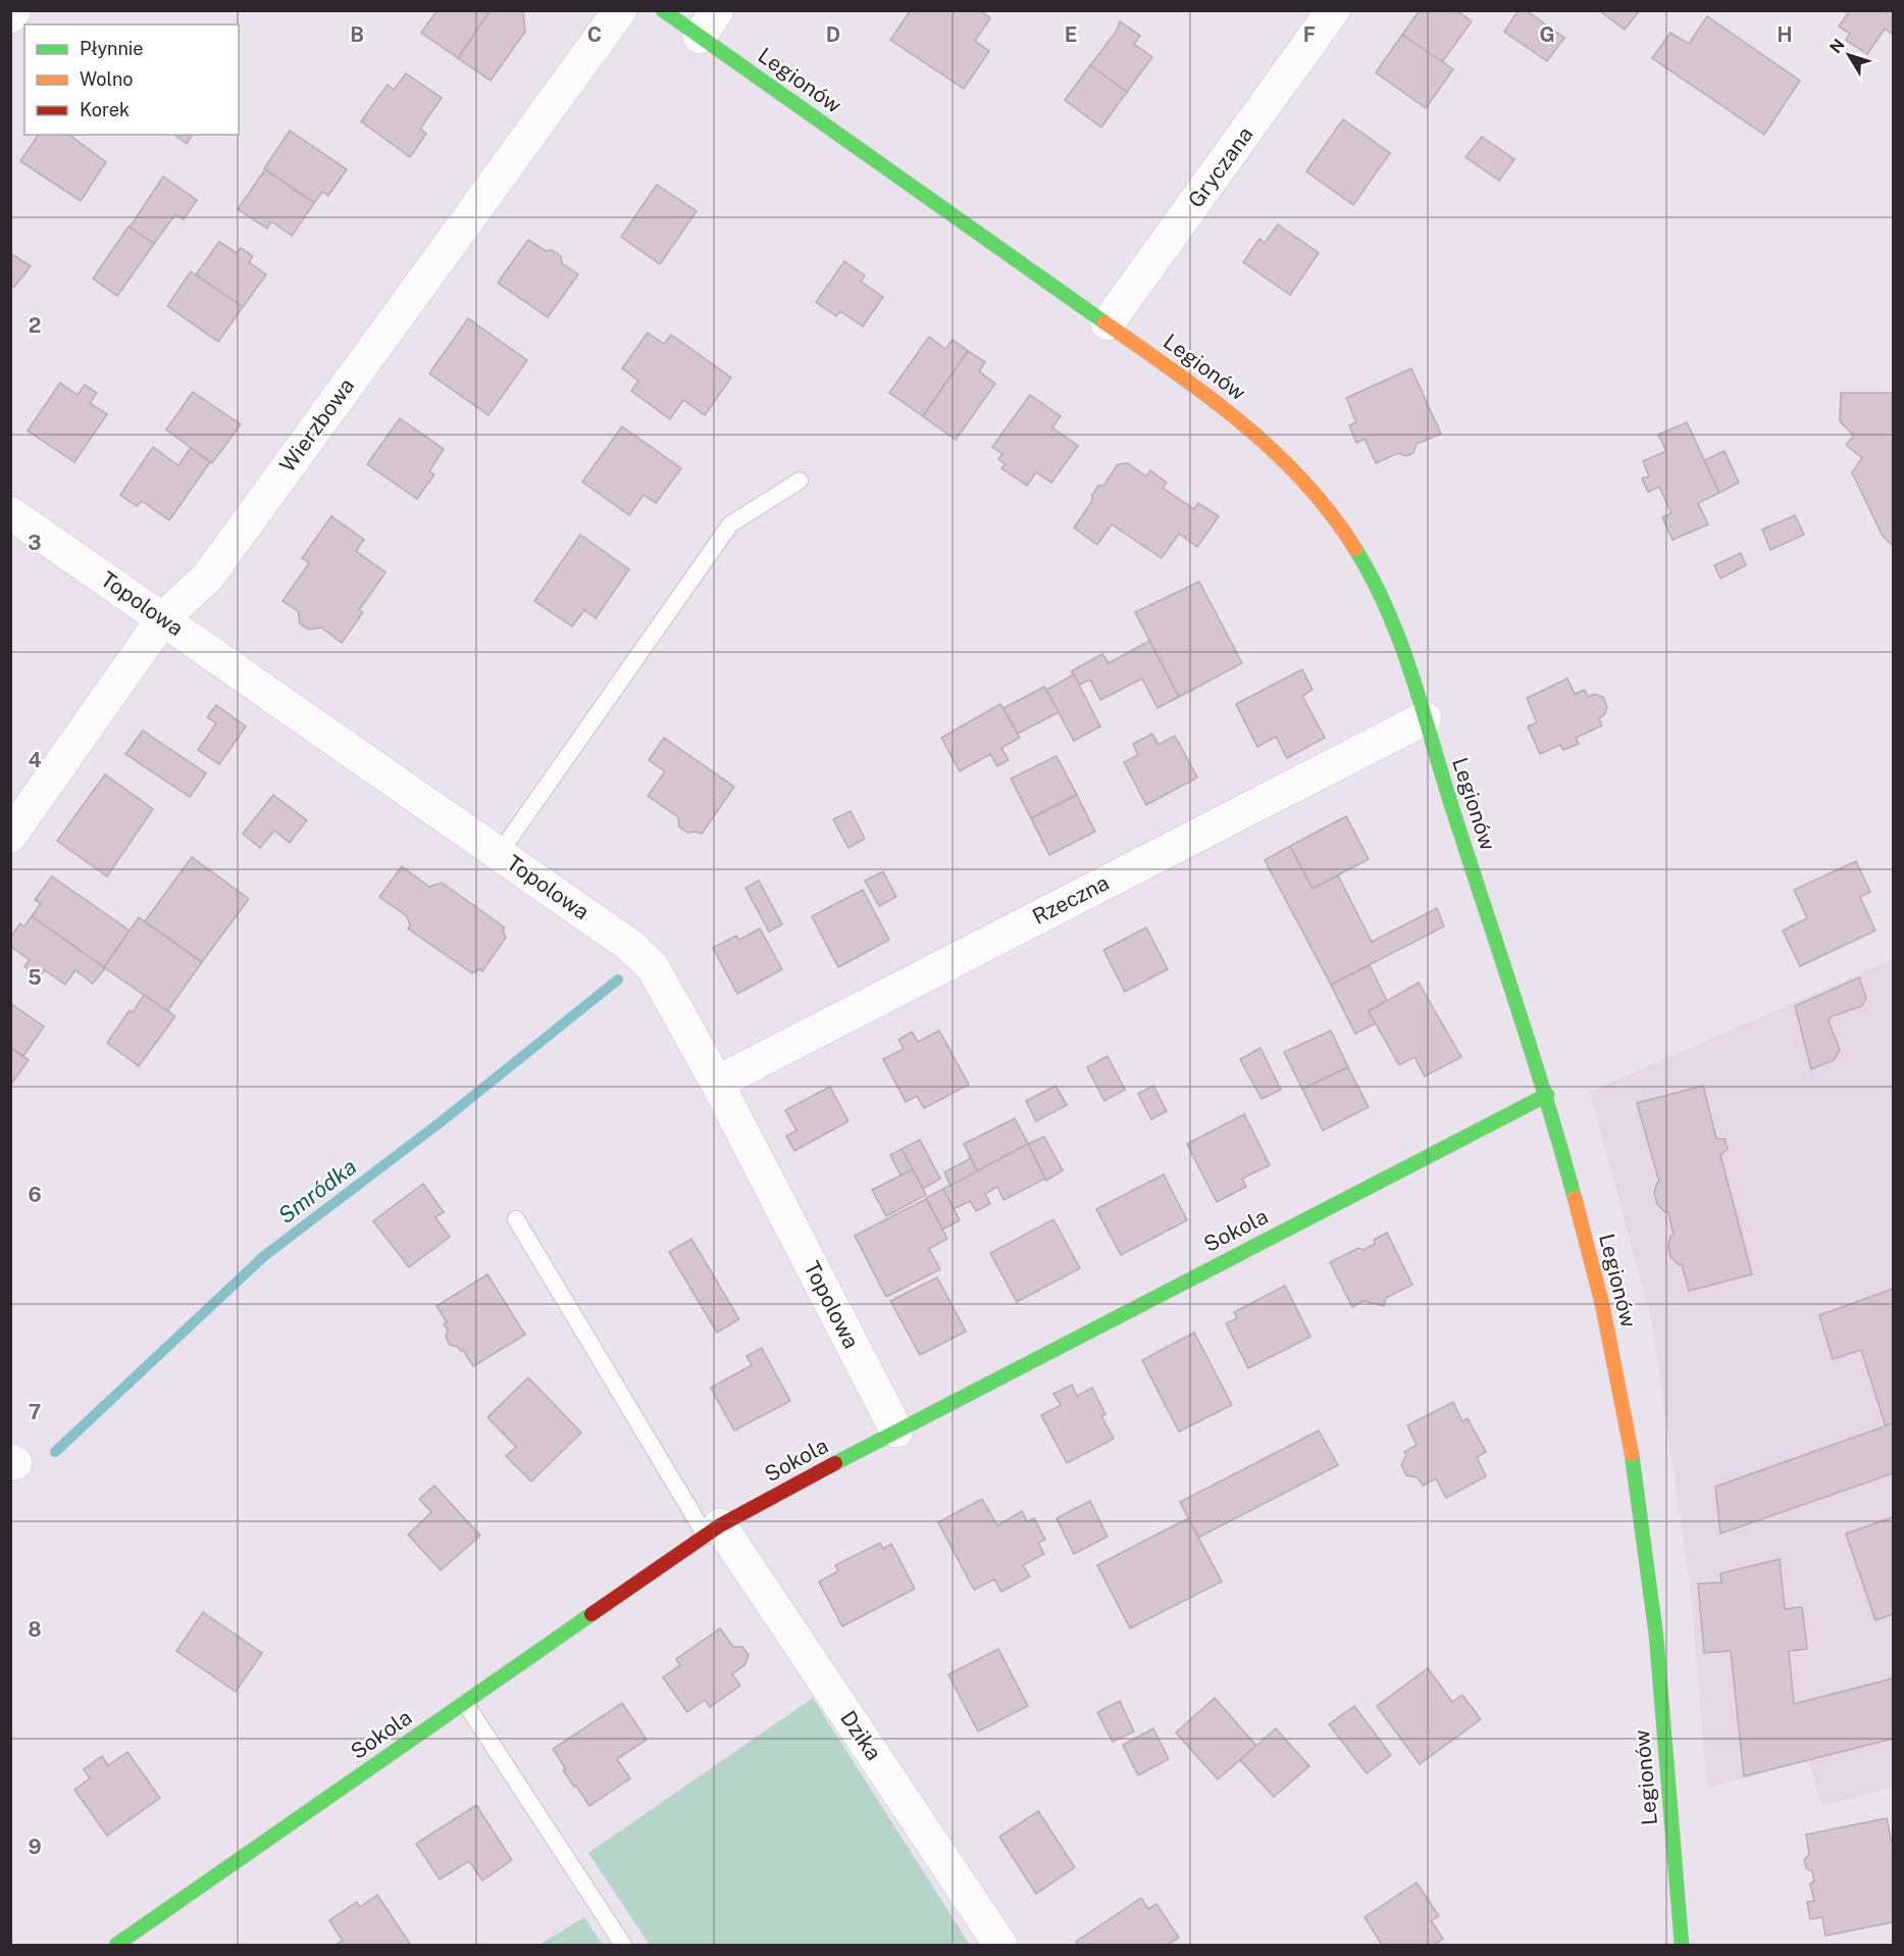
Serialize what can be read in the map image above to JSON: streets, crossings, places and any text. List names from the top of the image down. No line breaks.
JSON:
{"streets":{"street":["Legionów","Gryczana","Wierzbowa","Topolowa","Rzeczna","Sokola","Dzika"]},"crossings":[["Legionów","Gryczana"],["Legionów","Rzeczna"],["Legionów","Sokola"],["Wierzbowa","Topolowa"],["Topolowa","Rzeczna"],["Topolowa","Sokola"],["Sokola","Dzika"]],"water":["Smródka"],"legend":["Płynnie","Wolno","Korek"],"north":"top left","grid":{"columns":["B","C","D","E","F","G","H"],"rows":["2","3","4","5","6","7","8","9"]}}
